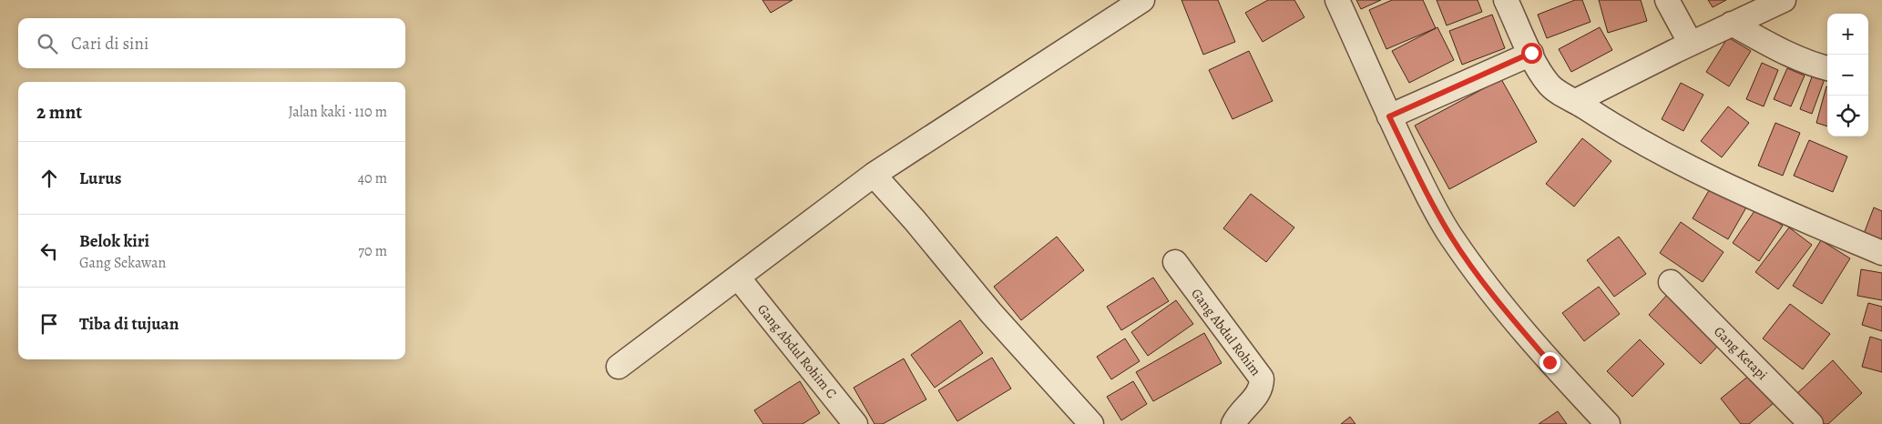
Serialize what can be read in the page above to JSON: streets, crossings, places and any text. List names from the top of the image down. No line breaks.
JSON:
{"streets":{"street":["Gang Abdul Rohim","Gang Abdul Rohim C","Gang Ketapi"]},"page":{"map_buttons":["+","−"],"search":"Cari di sini","heading":["2 mnt","Jalan kaki · 110 m"],"list":[["Lurus","40 m"],["Belok kiri","Gang Sekawan","70 m"],"Tiba di tujuan"]}}
